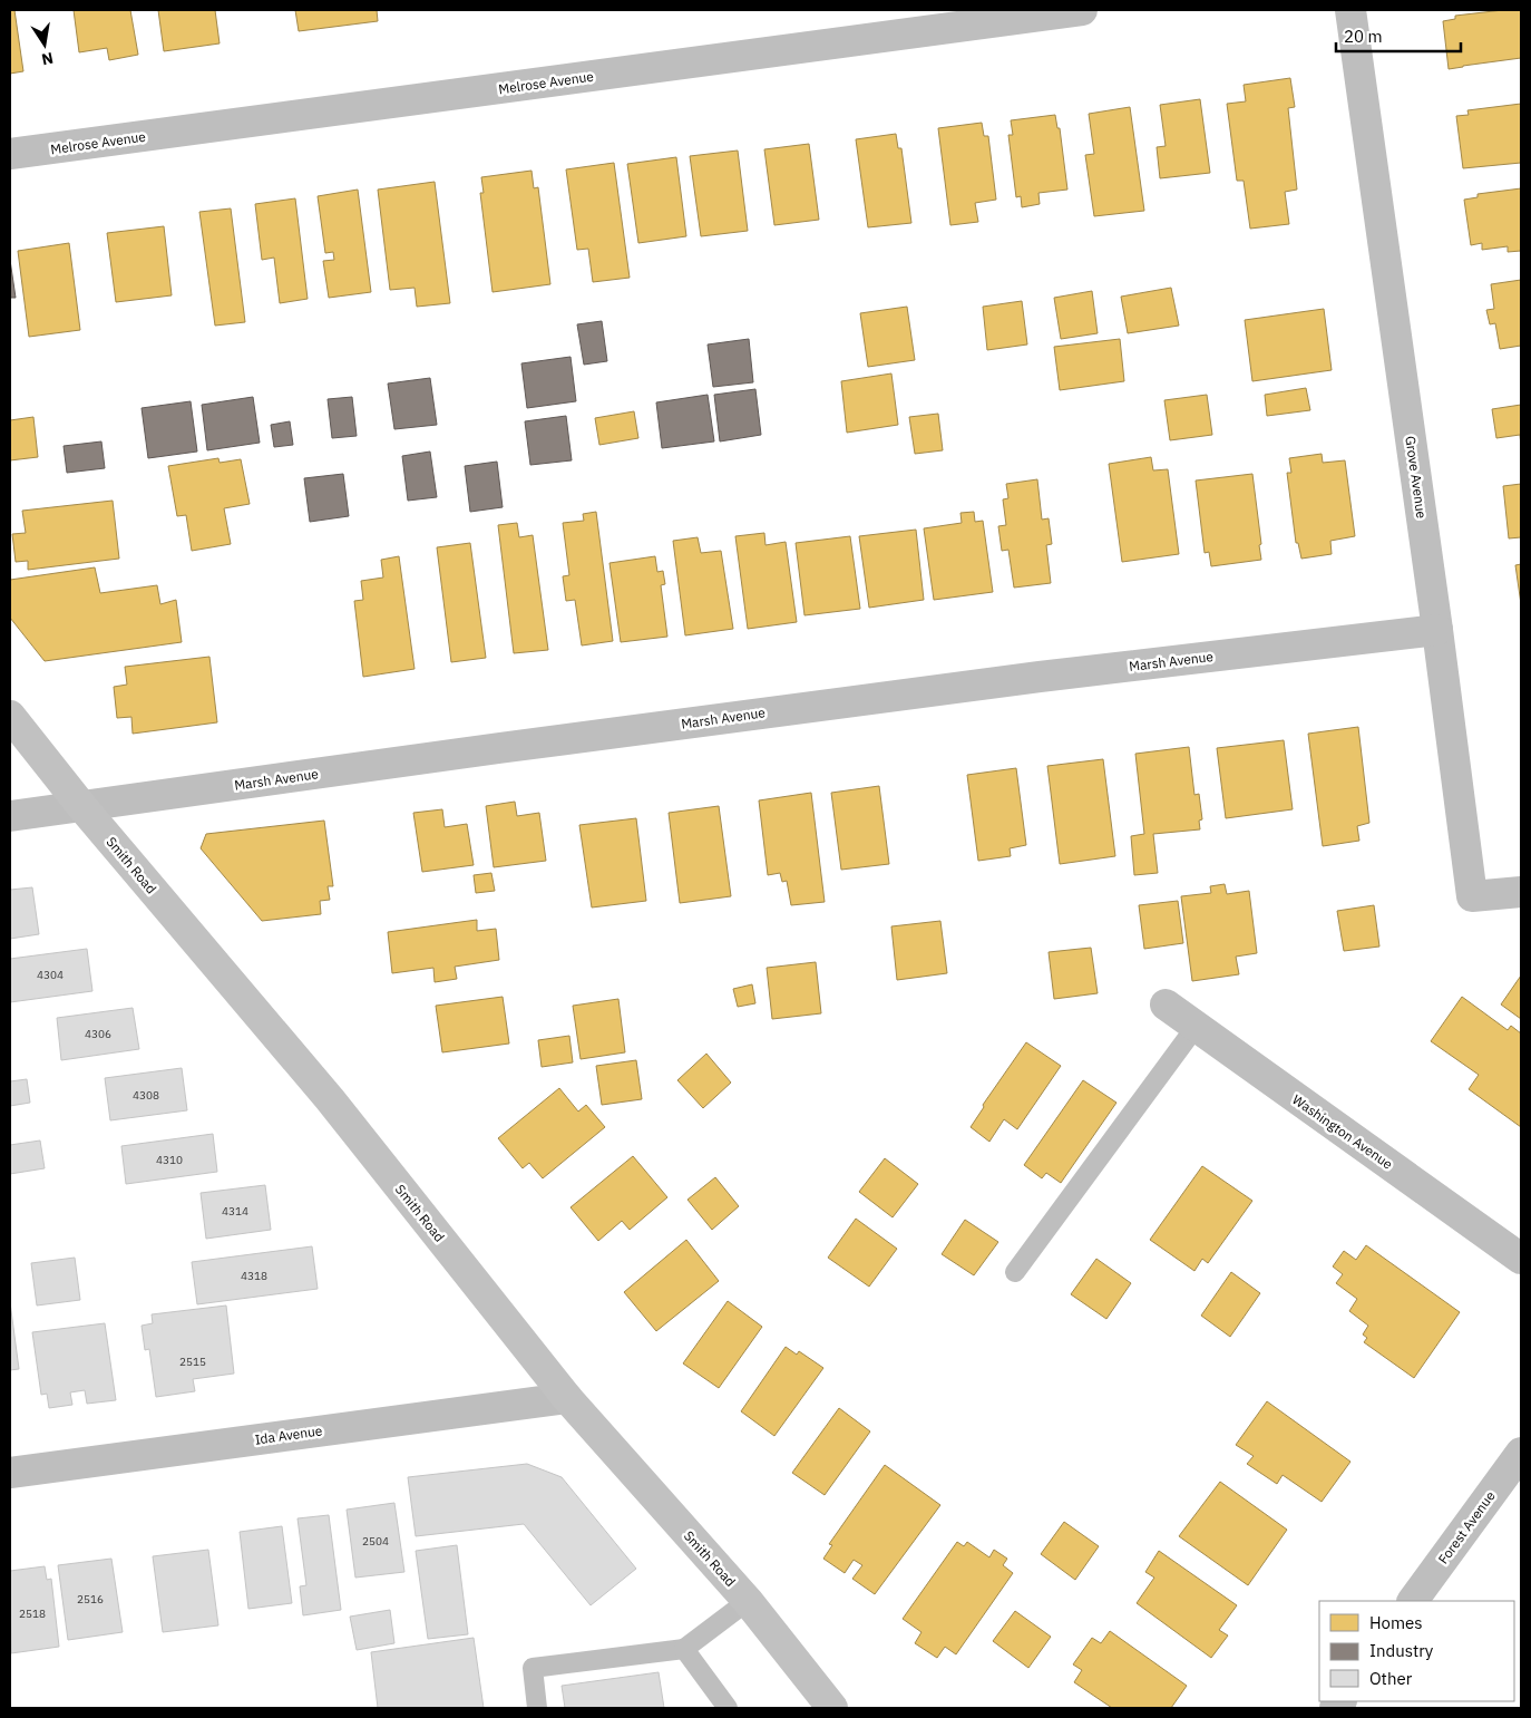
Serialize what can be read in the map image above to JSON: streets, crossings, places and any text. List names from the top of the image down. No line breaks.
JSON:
{"streets":{"main road":["Smith Road"],"street":["Melrose Avenue","Grove Avenue","Marsh Avenue","Washington Avenue","Ida Avenue","Forest Avenue"]},"crossings":[["Grove Avenue","Marsh Avenue"],["Marsh Avenue","Smith Road"],["Smith Road","Ida Avenue"]],"house_numbers":["4304","4306","4308","4310","4314","4318","2515","2504","2516","2518"],"legend":["Homes","Industry","Other"],"scale_bar":"20 m","north":"bottom"}
